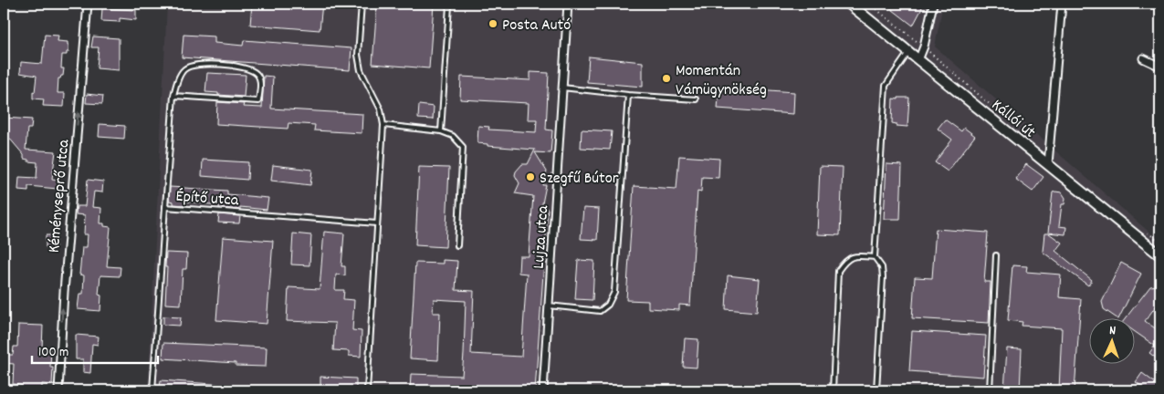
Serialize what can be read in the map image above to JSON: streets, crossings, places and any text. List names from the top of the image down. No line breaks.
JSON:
{"streets":{"main road":["Kállói út"],"street":["Kéményseprő utca","Lujza utca"],"lane":["Építő utca"]},"one_way":["Kéményseprő utca"],"places":["Posta Autó","Momentán Vámügynökség","Szegfű Bútor"],"scale_bar":"100 m","north":"top"}
